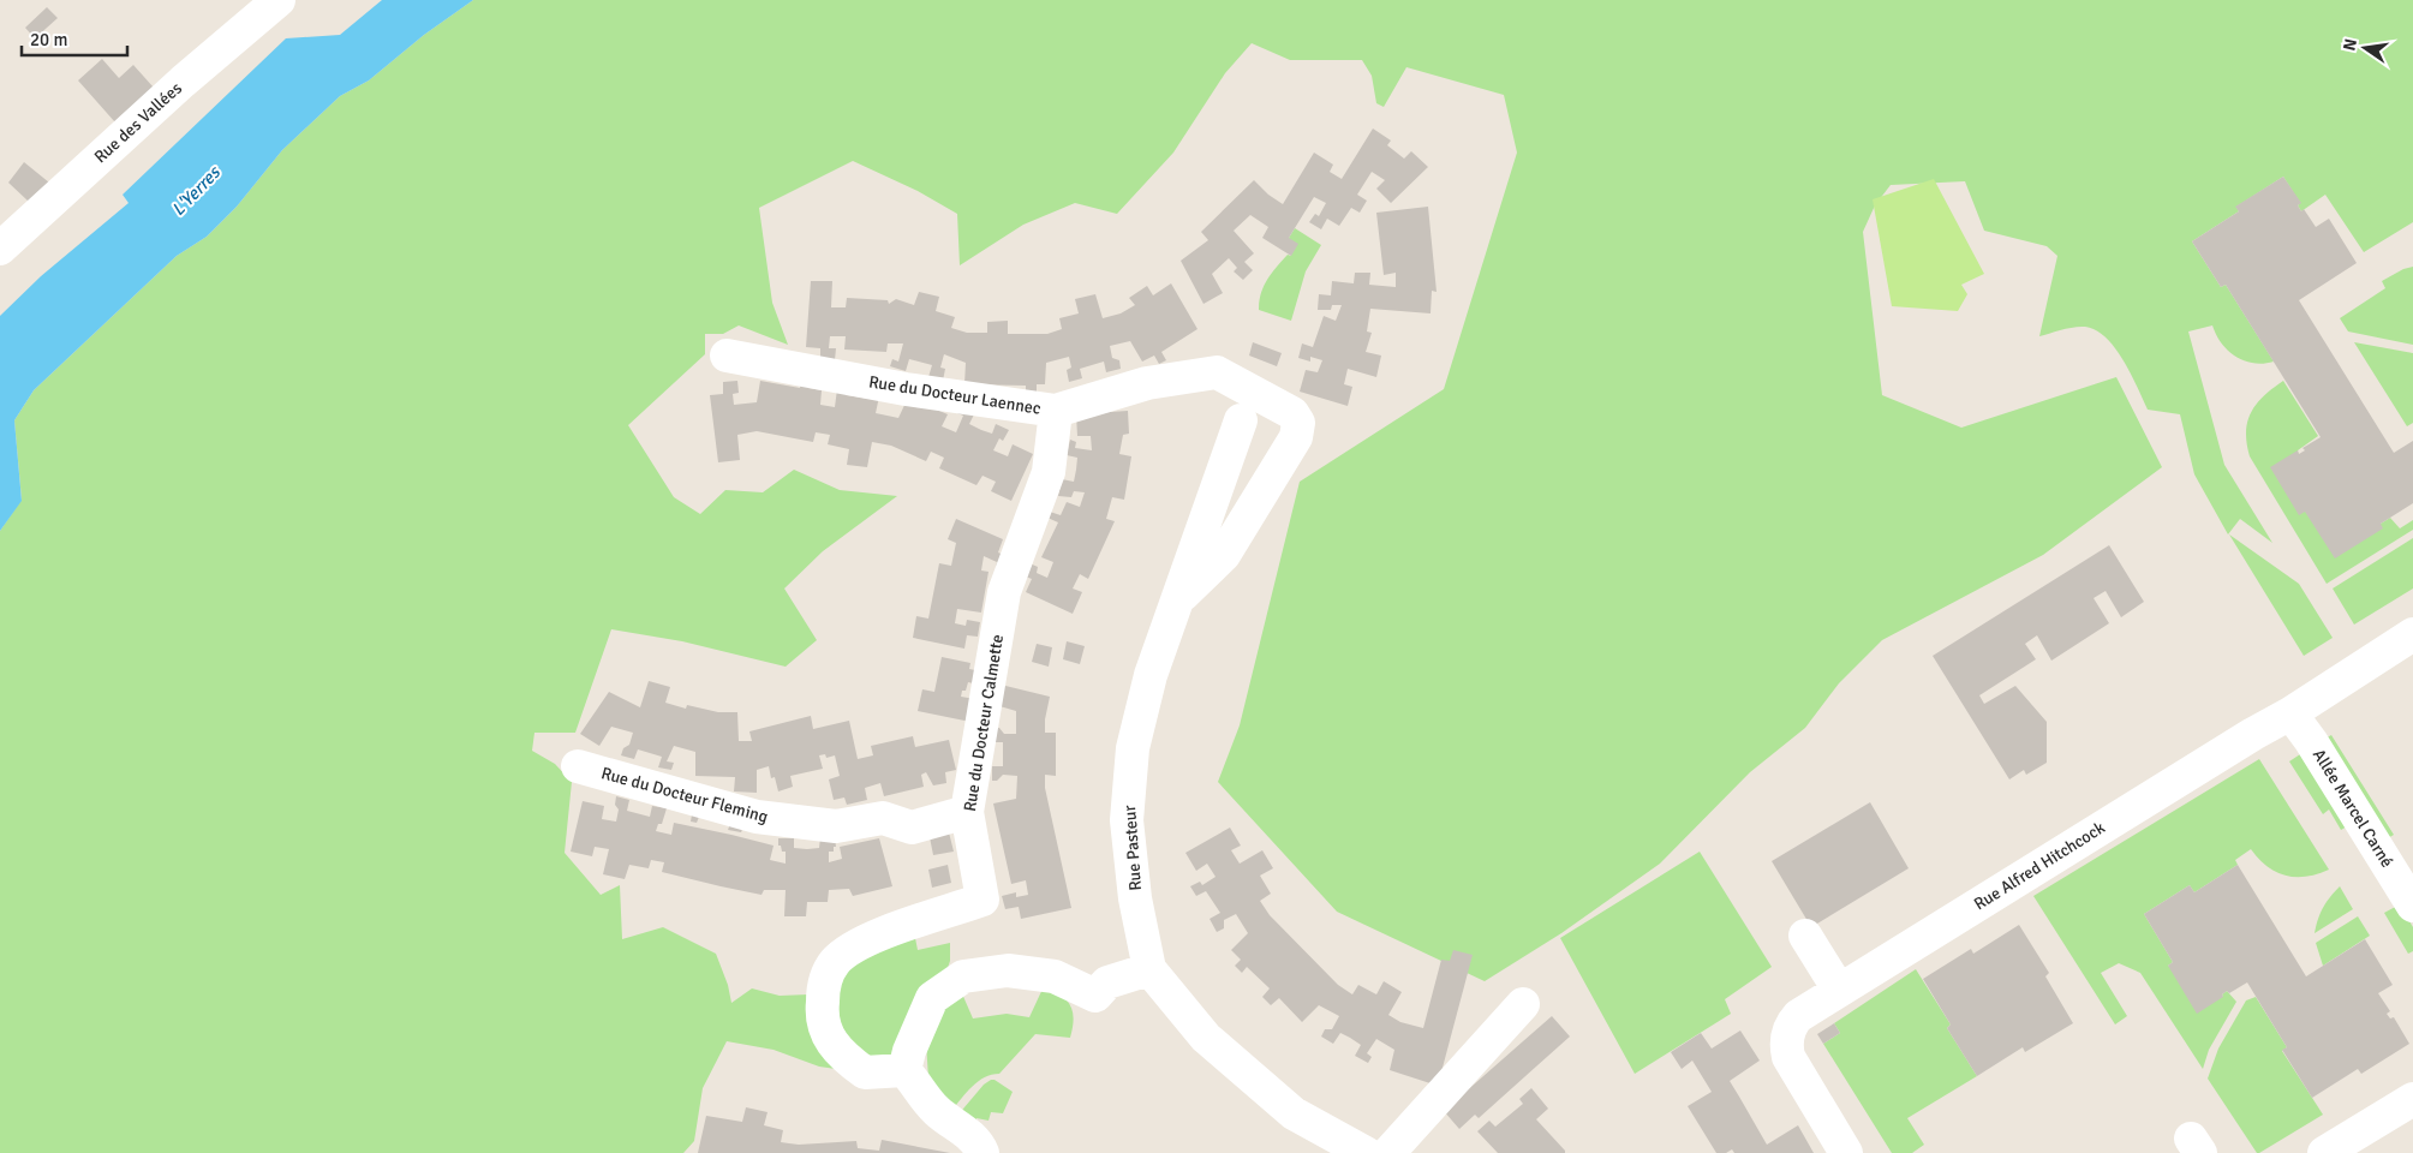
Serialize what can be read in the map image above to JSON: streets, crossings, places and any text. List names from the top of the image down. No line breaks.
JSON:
{"streets":{"street":["Rue des Vallées","Rue du Docteur Laennec","Rue du Docteur Calmette","Rue du Docteur Fleming","Allée Marcel Carné","Rue Pasteur","Rue Alfred Hitchcock"]},"crossings":[["Rue du Docteur Laennec","Rue du Docteur Calmette"],["Rue du Docteur Laennec","Rue Pasteur"],["Rue du Docteur Calmette","Rue du Docteur Fleming"],["Allée Marcel Carné","Rue Alfred Hitchcock"]],"water":["L'Yerres"],"scale_bar":"20 m","north":"left"}
